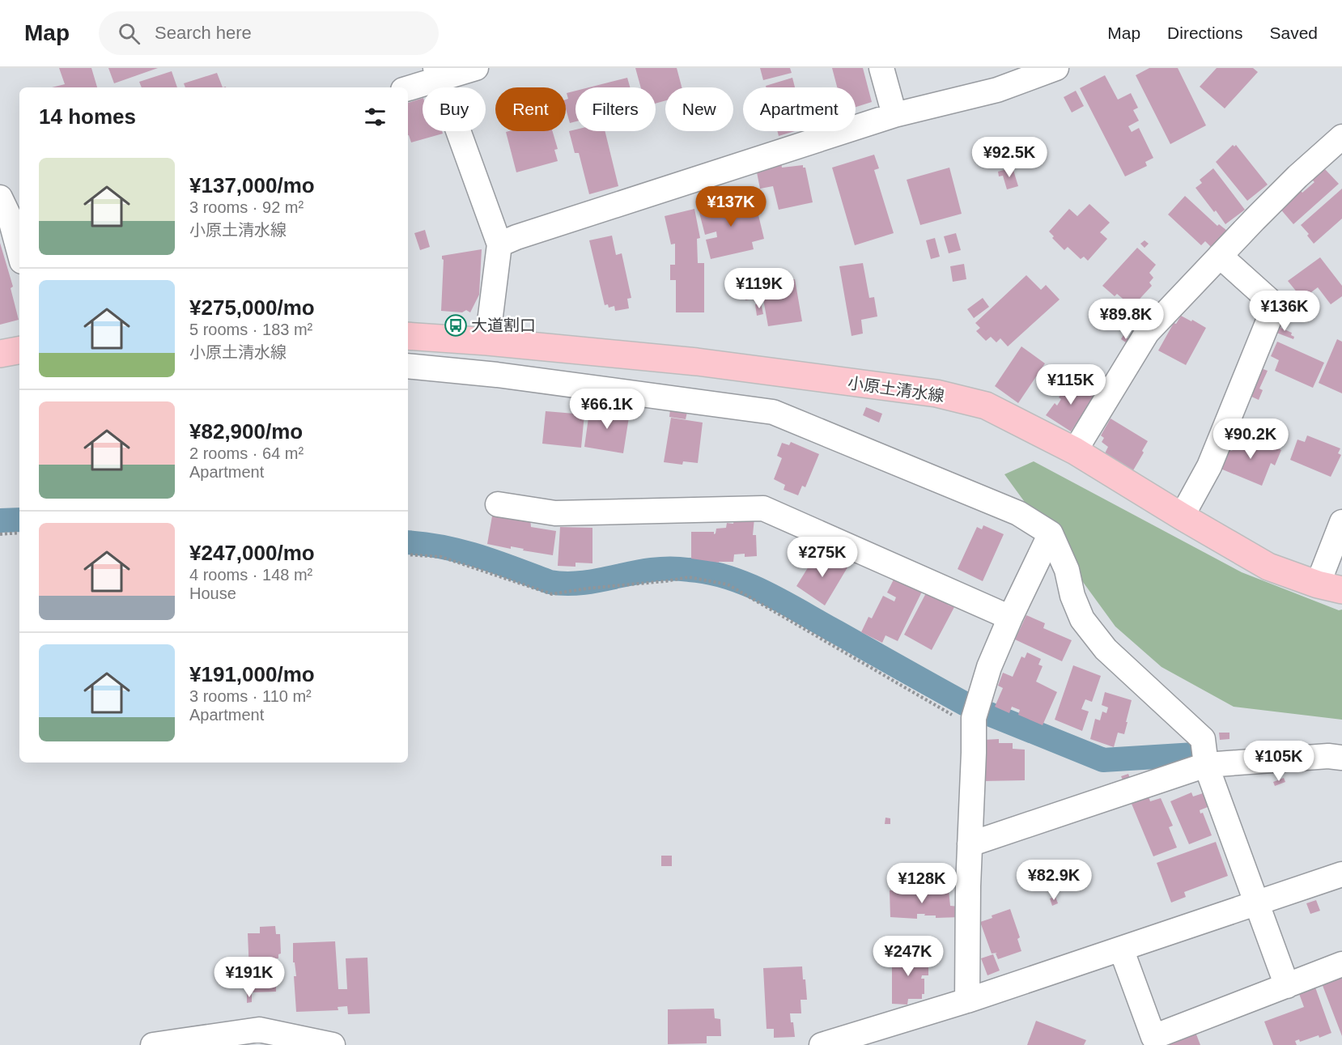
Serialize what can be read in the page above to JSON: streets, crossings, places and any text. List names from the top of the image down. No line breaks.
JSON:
{"streets":{"main road":["小原土清水線"]},"places":{"bus stop":["大道割口"]},"page":{"header":"Map","search":"Search here","nav":["Map","Directions","Saved"],"chip":["Buy","Rent","Filters","New","Apartment"],"heading":"14 homes","price":["¥92.5K","¥137K","¥119K","¥136K","¥89.8K","¥115K","¥66.1K","¥90.2K","¥275K","¥105K","¥82.9K","¥128K","¥247K","¥191K"],"list":[{"name":"¥137,000/mo","note":"3 rooms · 92 m² · 小原土清水線"},{"name":"¥275,000/mo","note":"5 rooms · 183 m² · 小原土清水線"},{"name":"¥82,900/mo","note":"2 rooms · 64 m² · Apartment"},{"name":"¥247,000/mo","note":"4 rooms · 148 m² · House"},{"name":"¥191,000/mo","note":"3 rooms · 110 m² · Apartment"}]}}
